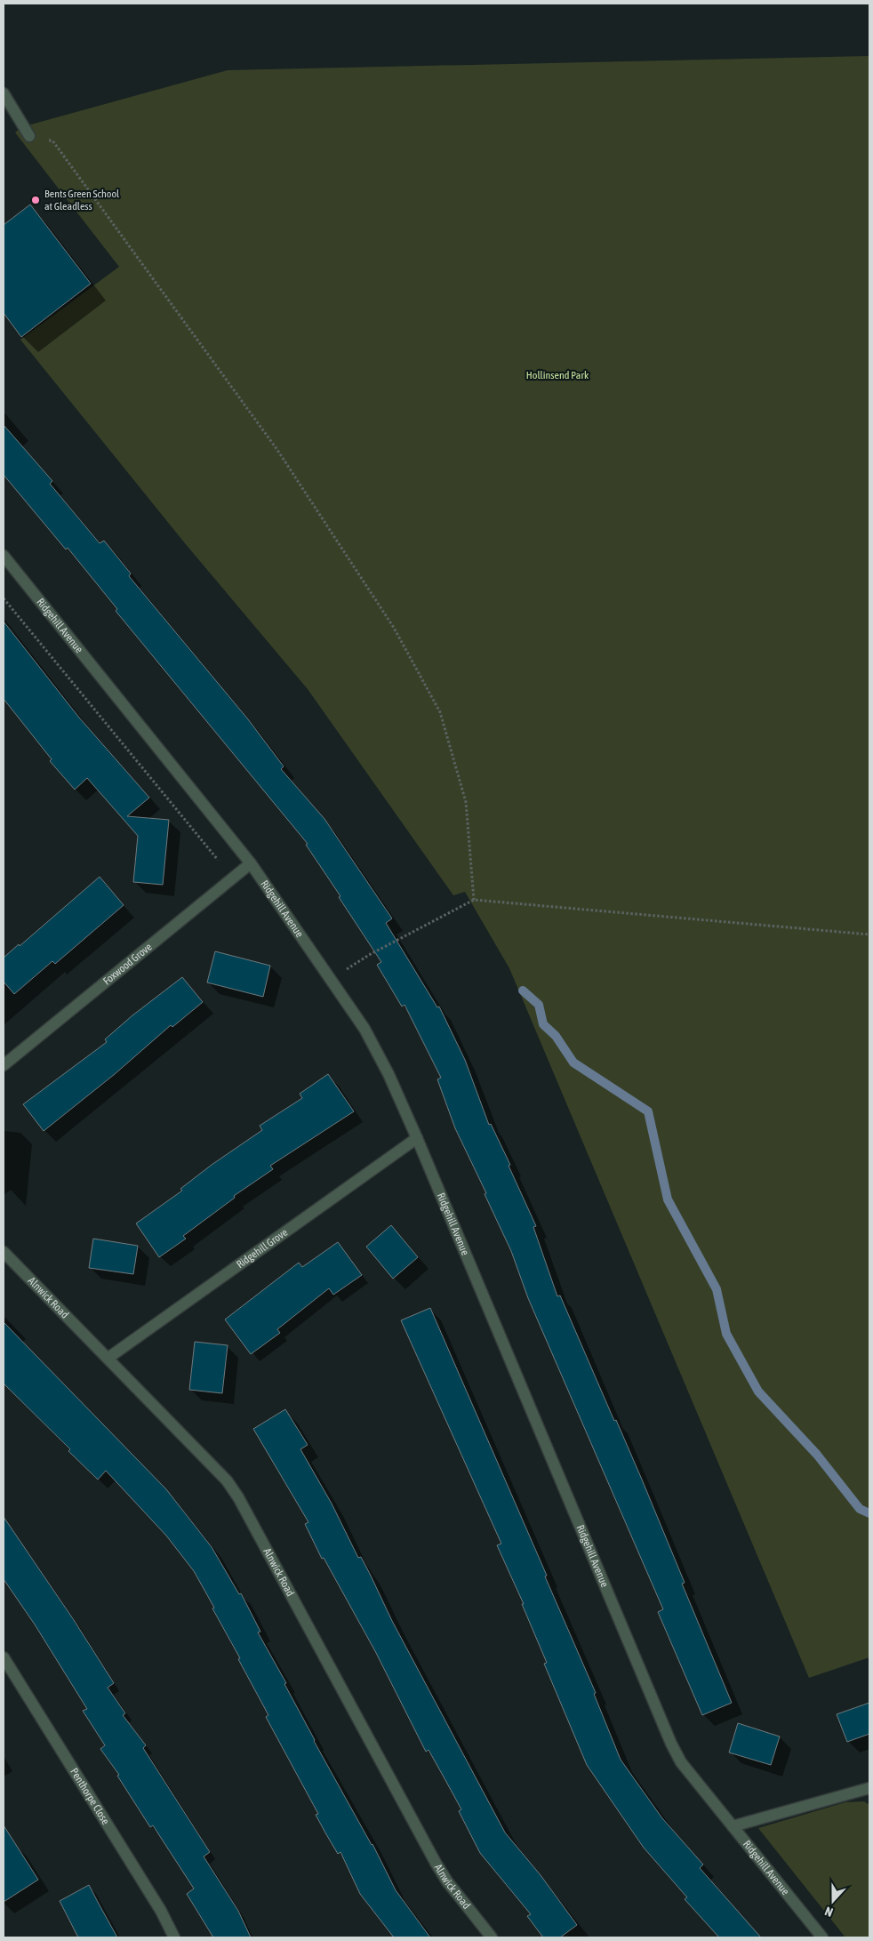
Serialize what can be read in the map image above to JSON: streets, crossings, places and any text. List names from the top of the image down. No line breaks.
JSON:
{"streets":{"street":["Ridgehill Avenue","Foxwood Grove","Ridgehill Grove","Alnwick Road","Penthorpe Close"]},"crossings":[["Ridgehill Avenue","Foxwood Grove"],["Ridgehill Avenue","Ridgehill Grove"],["Ridgehill Grove","Alnwick Road"]],"parks":["Hollinsend Park"],"places":["Bents Green School at Gleadless"],"north":"bottom"}
